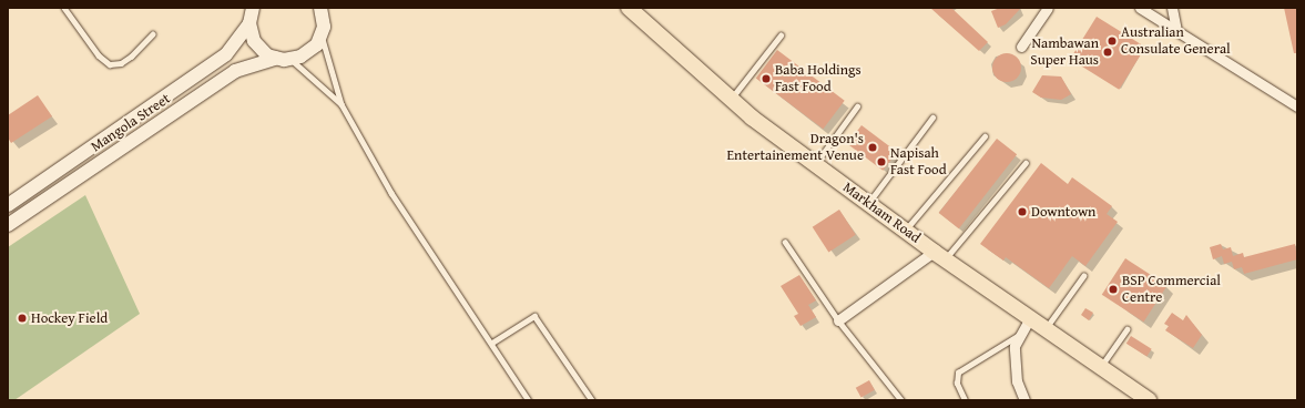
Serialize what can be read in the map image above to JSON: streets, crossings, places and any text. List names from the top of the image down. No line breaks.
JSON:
{"streets":{"main road":["Mangola Street","Markham Road"]},"places":["Australian Consulate General","Nambawan Super Haus","Baba Holdings Fast Food","Dragon's Entertainement Venue","Napisah Fast Food","Downtown","BSP Commercial Centre","Hockey Field"]}
